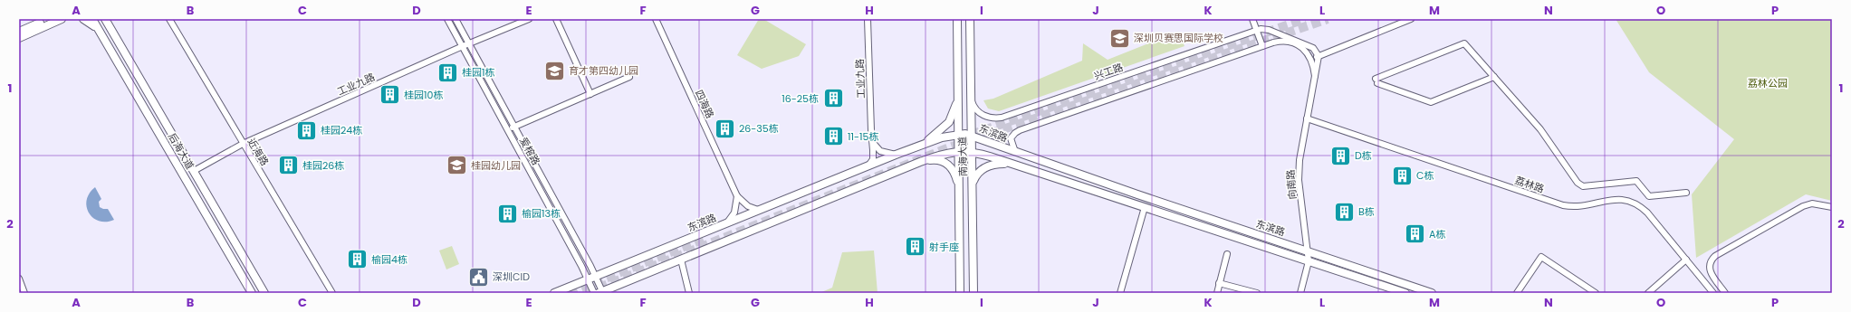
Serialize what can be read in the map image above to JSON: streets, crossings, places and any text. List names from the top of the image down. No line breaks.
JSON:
{"streets":{"main road":["东滨路","后海大道","南海大道"],"street":["兴工路","工业九路","四海路","爱榕路","近海路","向南路","荔林路"]},"crossings":[["兴工路","南海大道"],["兴工路","向南路"],["工业九路","东滨路"],["工业九路","后海大道"],["工业九路","爱榕路"],["工业九路","近海路"],["四海路","东滨路"],["东滨路","爱榕路"],["东滨路","南海大道"],["东滨路","向南路"],["向南路","荔林路"]],"parks":["荔林公园"],"places":{"school or university":["深圳贝赛思国际学校","育才第四幼儿园","桂园幼儿园"],"building":["桂园1栋","桂园10栋","16-25栋","26-35栋","桂园24栋","11-15栋","D栋","桂园26栋","C栋","B栋","榆园13栋","A栋","射手座","榆园4栋"],"public building":["深圳CID"]},"grid":{"columns":["A","B","C","D","E","F","G","H","I","J","K","L","M","N","O","P"],"rows":["1","2"]}}
